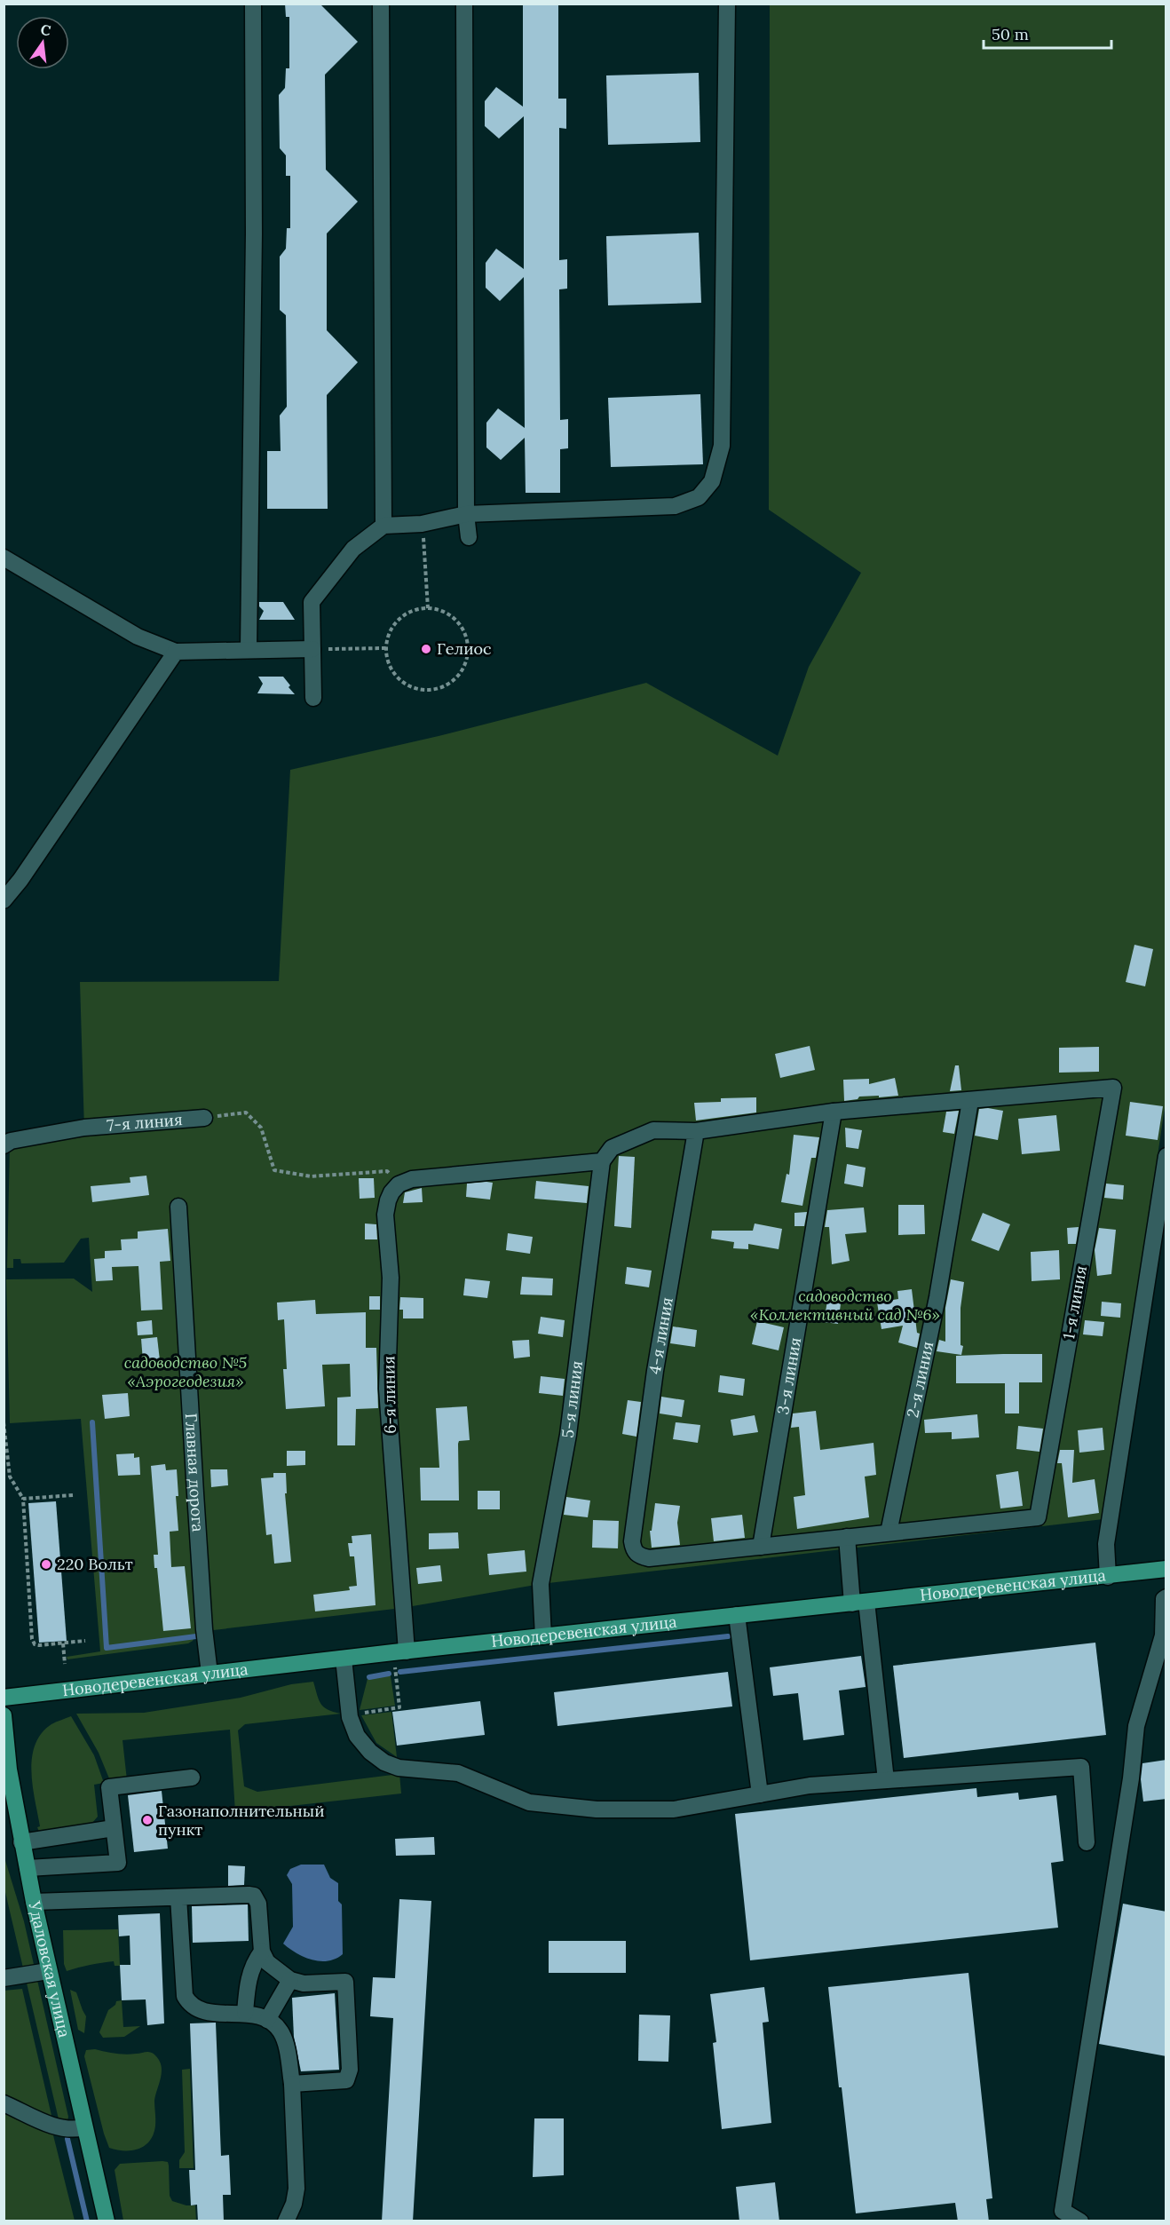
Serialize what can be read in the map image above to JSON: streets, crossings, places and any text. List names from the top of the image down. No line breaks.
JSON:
{"streets":{"main road":["Новодеревенская улица","Удаловская улица"],"lane":["7-я линия","1-я линия","4-я линия","3-я линия","2-я линия","6-я линия","5-я линия","Главная дорога"]},"crossings":[["1-я линия","2-я линия"],["4-я линия","3-я линия"],["6-я линия","Новодеревенская улица"],["5-я линия","Новодеревенская улица"],["Главная дорога","Новодеревенская улица"]],"parks":["садоводство «Коллективный сад №6»","садоводство №5 «Аэрогеодезия»"],"places":["Гелиос","220 Вольт","Газонаполнительный пункт"],"scale_bar":"50 m","north":"top"}
